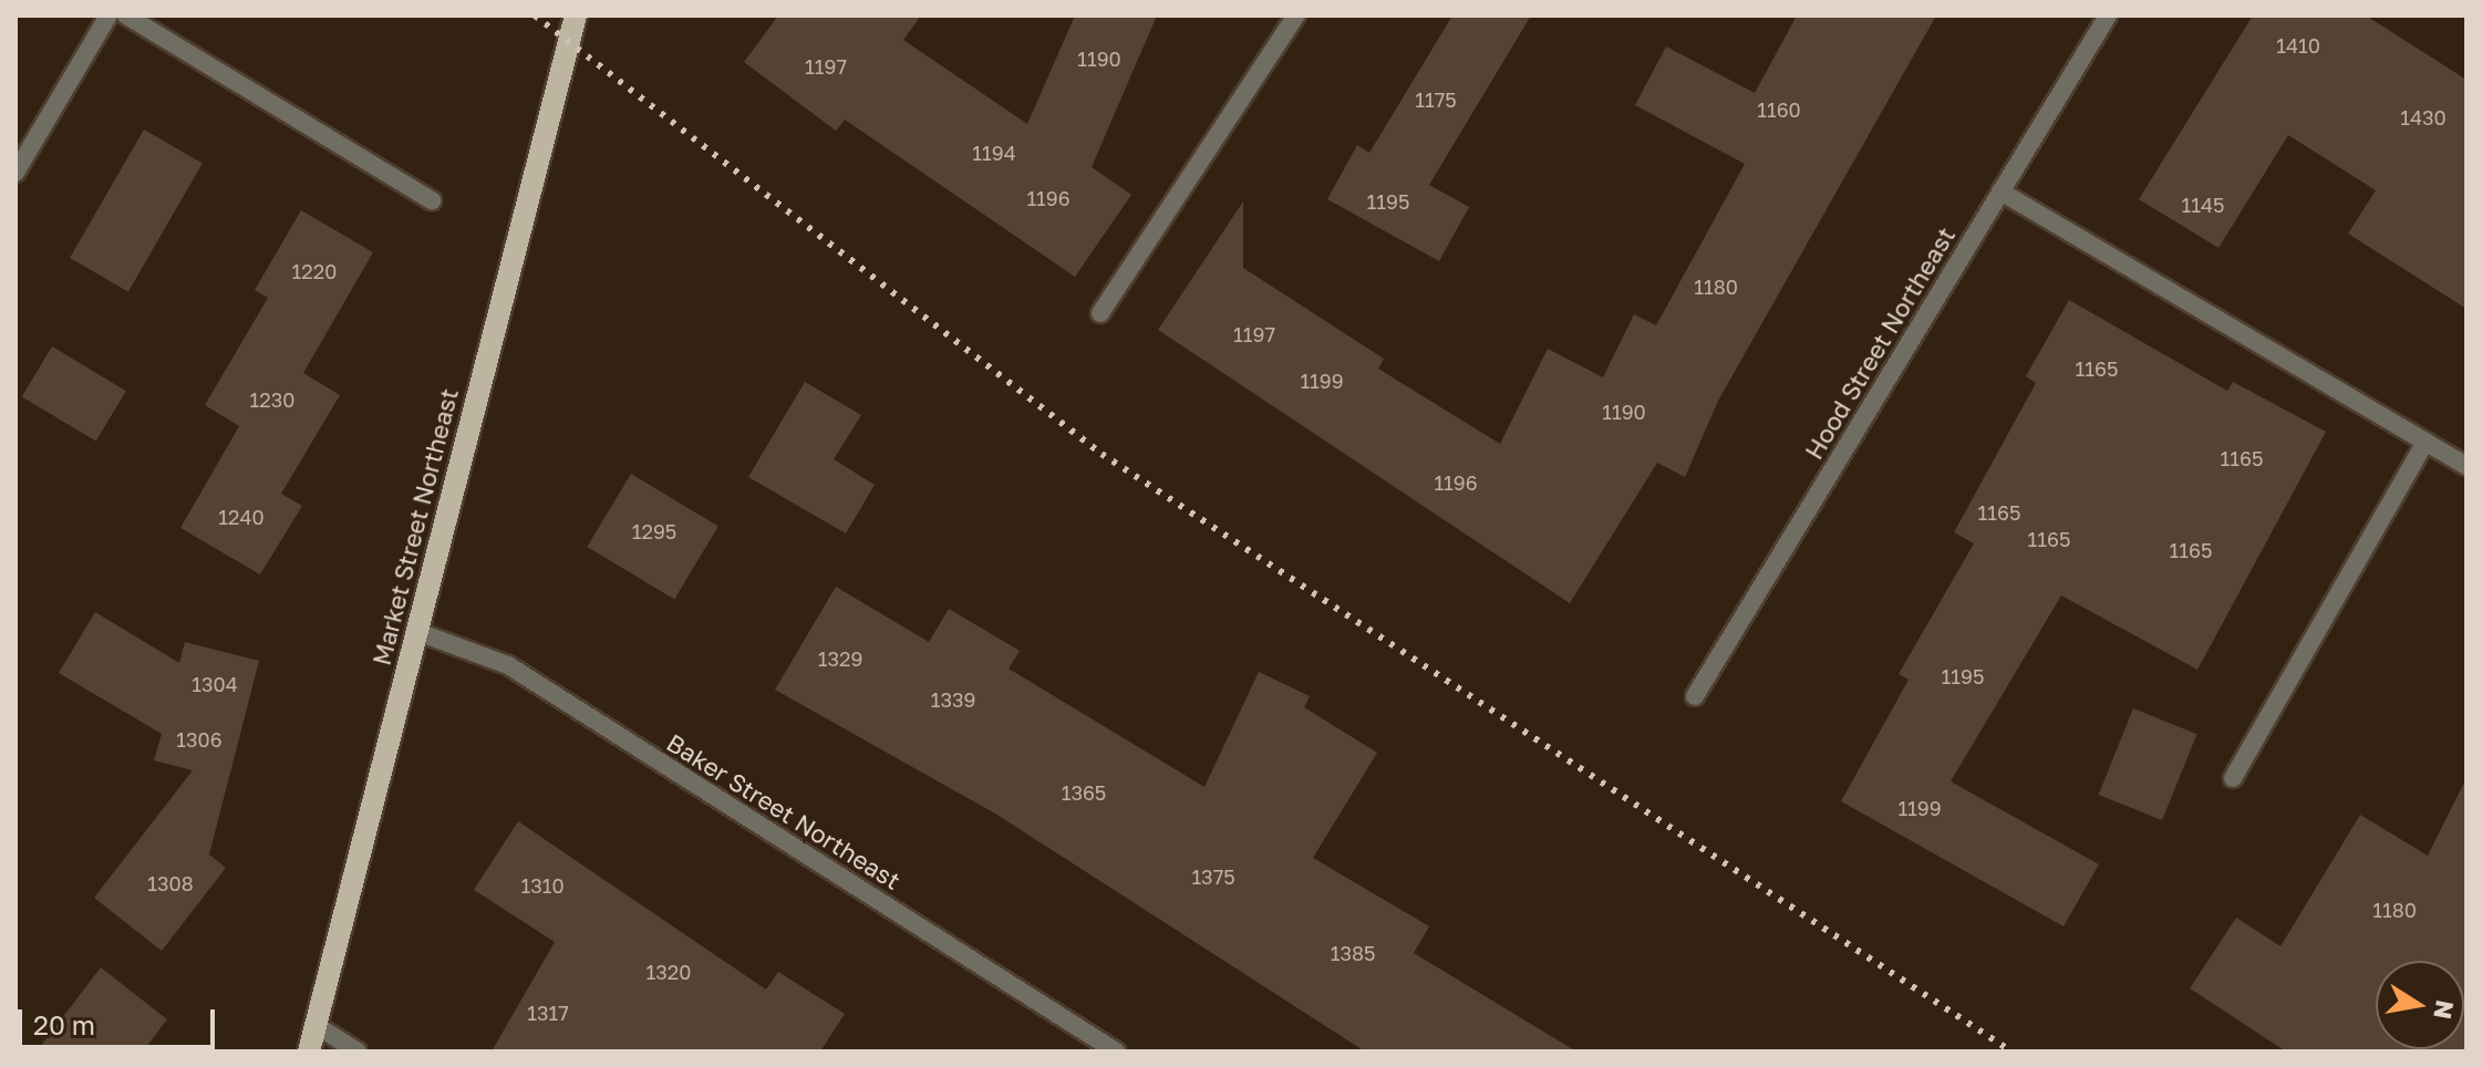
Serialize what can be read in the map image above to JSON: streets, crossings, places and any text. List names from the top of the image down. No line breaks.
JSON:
{"streets":{"main road":["Market Street Northeast"],"street":["Hood Street Northeast","Baker Street Northeast"]},"crossings":[["Market Street Northeast","Baker Street Northeast"]],"house_numbers":["1410","1190","1197","1175","1160","1430","1194","1196","1195","1145","1220","1180","1197","1165","1199","1230","1190","1165","1196","1165","1240","1295","1165","1165","1329","1195","1304","1339","1306","1365","1199","1375","1308","1310","1180","1385","1320","1317"],"scale_bar":"20 m","north":"right"}
